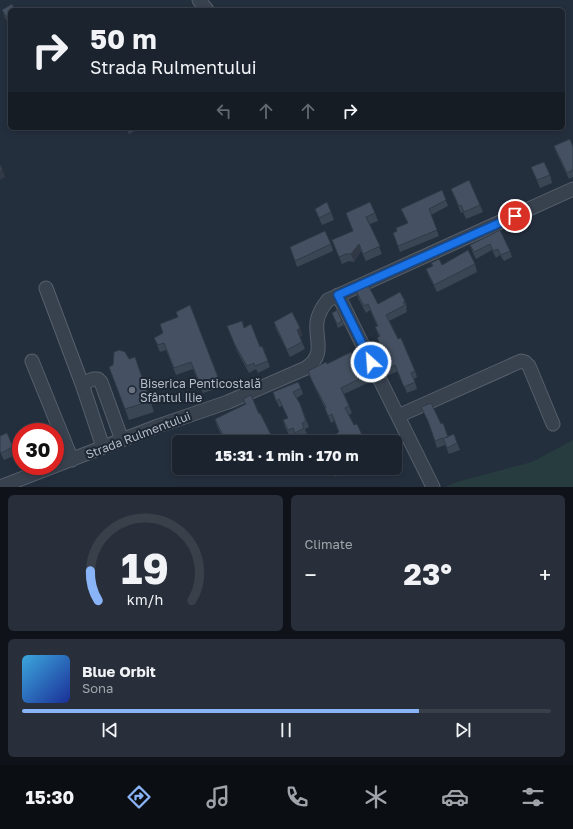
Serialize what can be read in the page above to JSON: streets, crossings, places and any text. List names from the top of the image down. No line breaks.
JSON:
{"streets":{"street":["Strada Rulmentului"]},"places":["Biserica Penticostală Sfântul Ilie"],"page":{"turn":["50 m","Strada Rulmentului"],"limit":"30","trip":"15:31 · 1 min · 170 m","tile":"Climate","heat":["−","23°","+"],"song":["Blue Orbit","Sona"],"tabs":"15:30","gauge":["19","km/h"]}}
